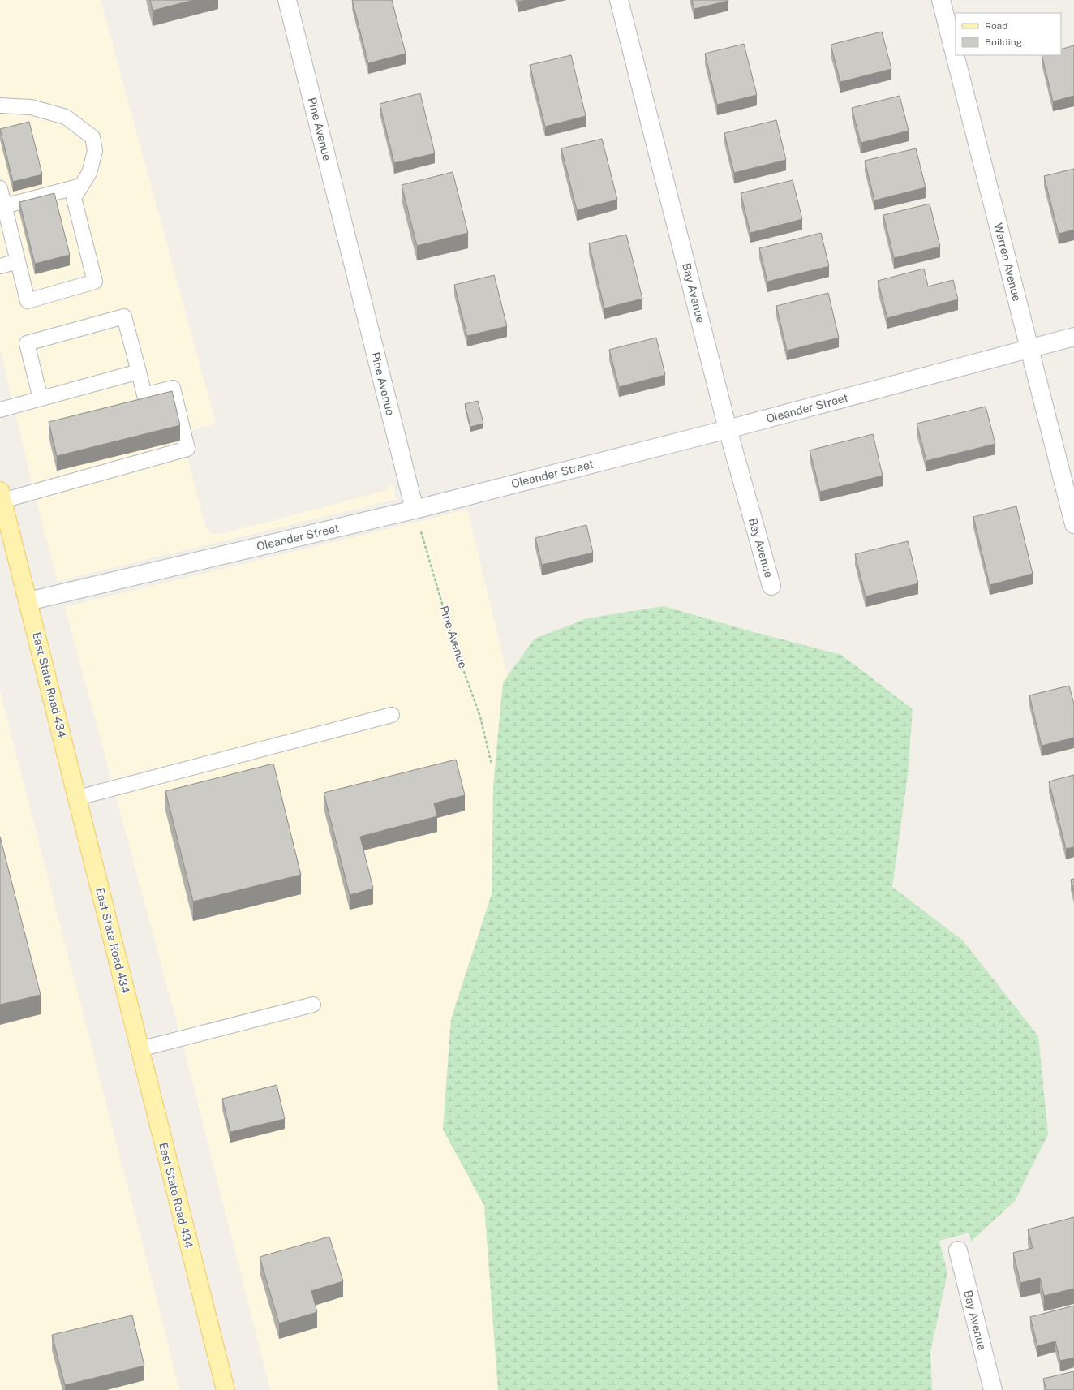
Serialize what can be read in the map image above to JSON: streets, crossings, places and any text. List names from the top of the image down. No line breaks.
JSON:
{"streets":{"main road":["East State Road 434"],"street":["Pine Avenue","Warren Avenue","Bay Avenue","Oleander Street"]},"crossings":[["Pine Avenue","Oleander Street"],["Warren Avenue","Oleander Street"],["Bay Avenue","Oleander Street"],["Oleander Street","East State Road 434"]],"legend":["Road","Building"]}
